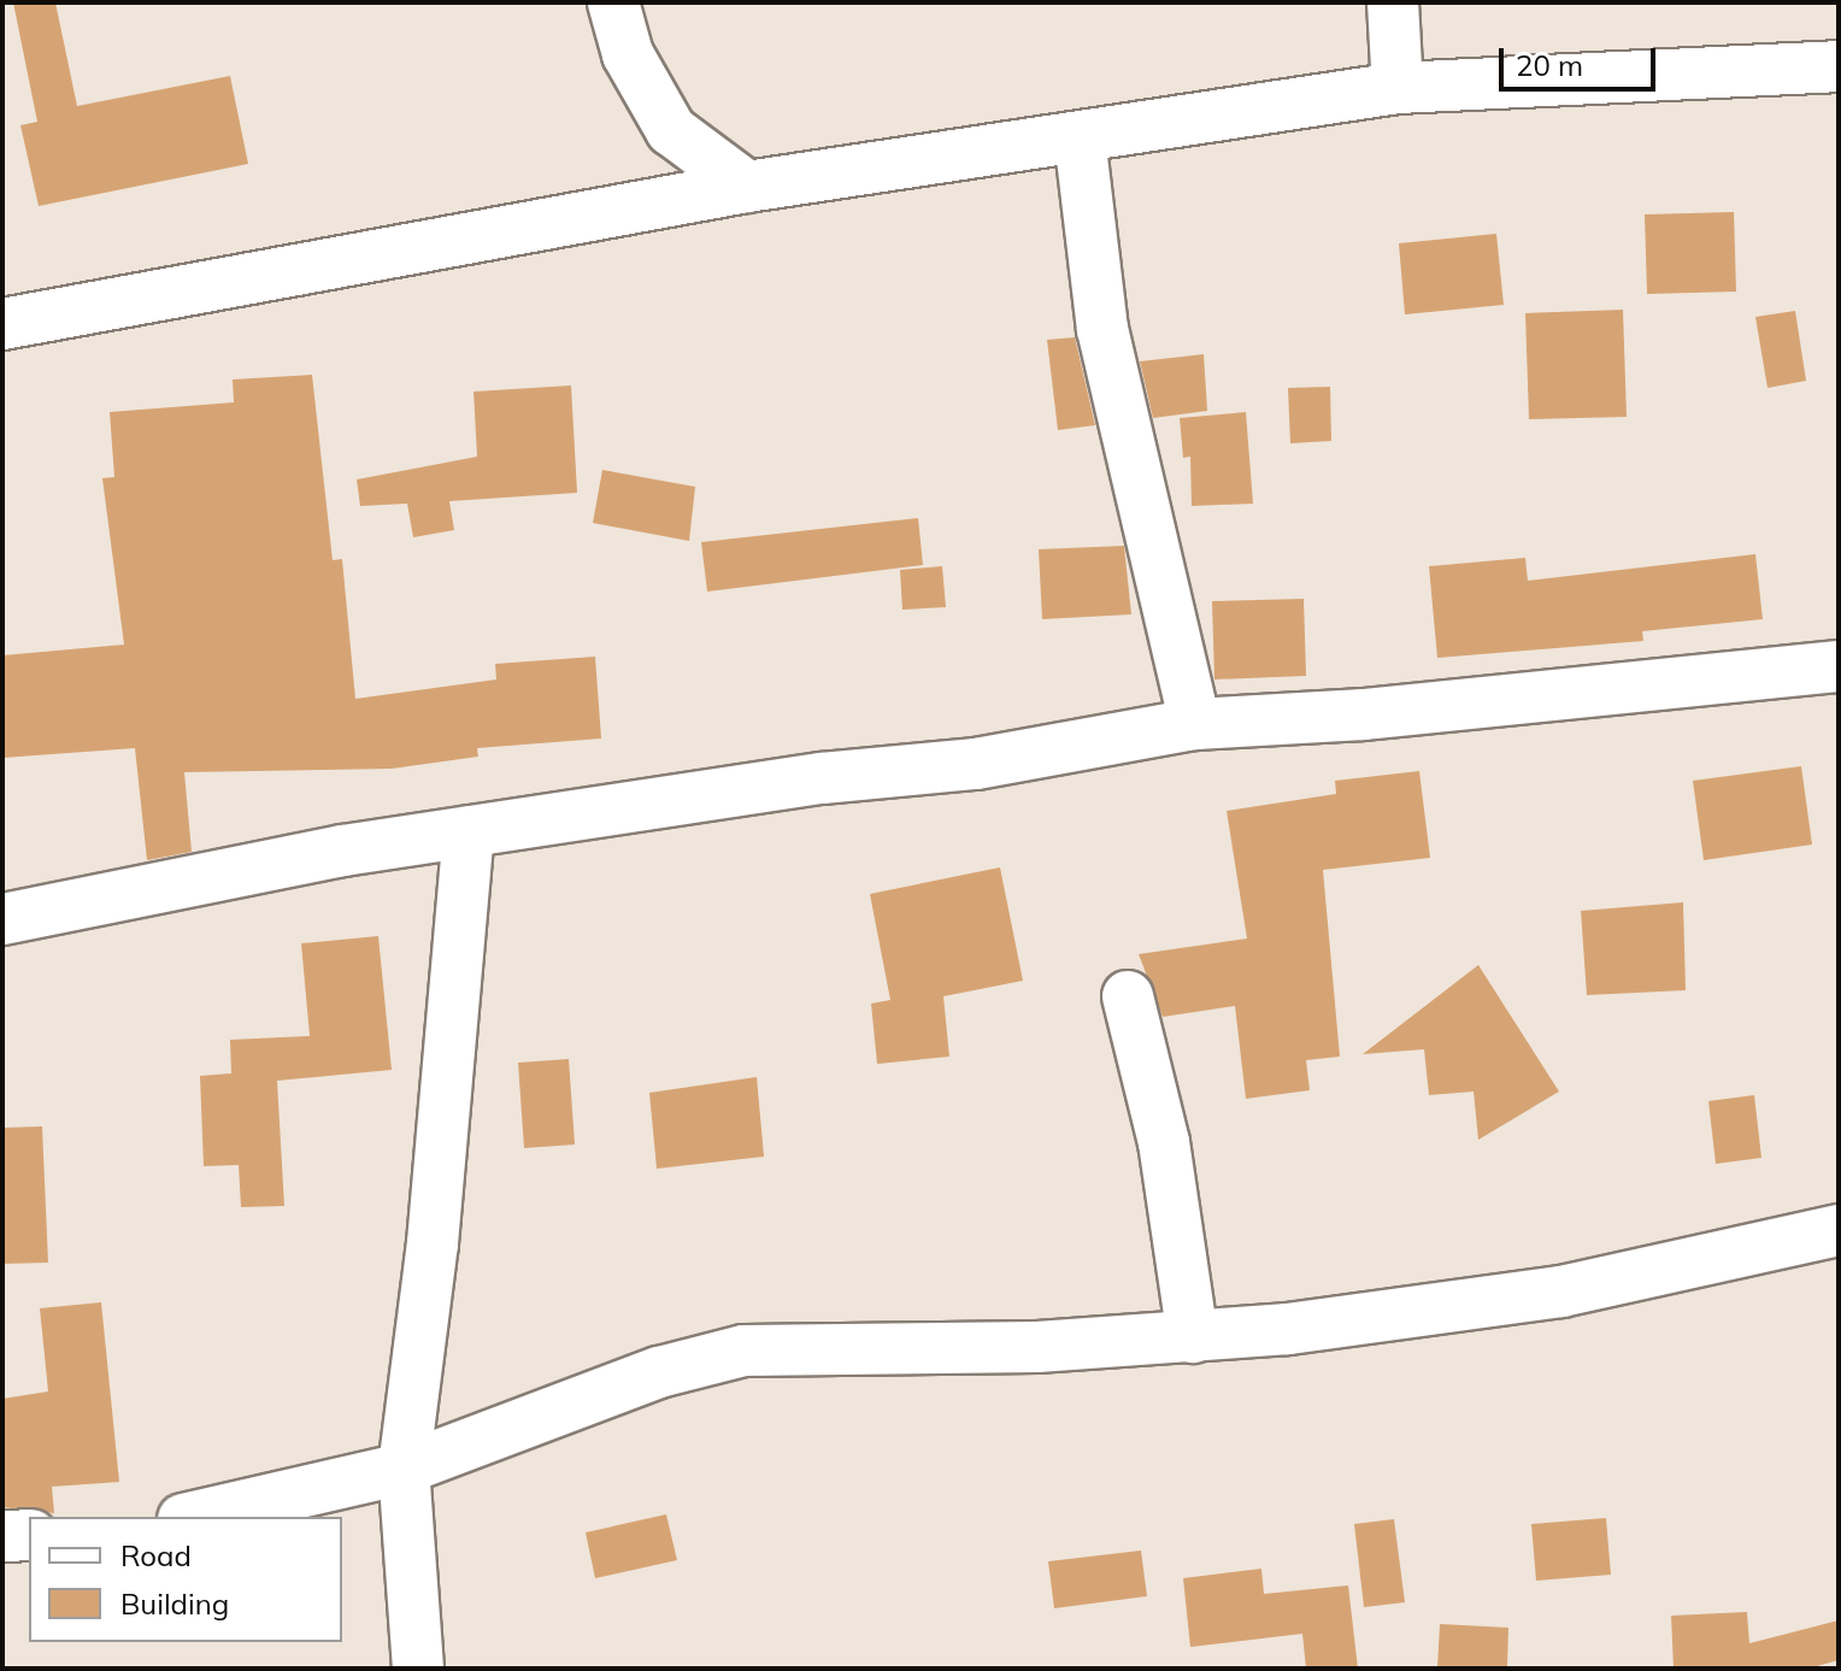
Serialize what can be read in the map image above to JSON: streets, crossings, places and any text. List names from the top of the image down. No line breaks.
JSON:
{"legend":["Road","Building"],"scale_bar":"20 m"}
